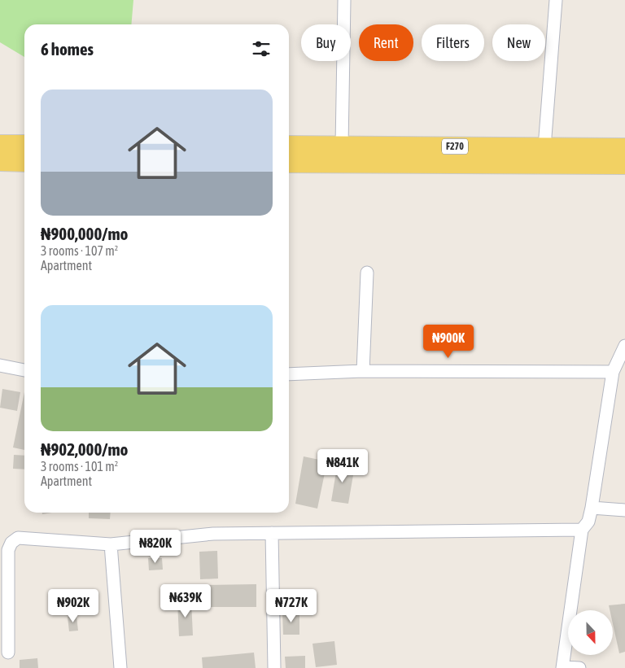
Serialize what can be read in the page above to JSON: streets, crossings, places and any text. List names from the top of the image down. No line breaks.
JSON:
{"streets":{"main road":["F270"]},"north":"bottom","page":{"chip":["Buy","Rent","Filters","New"],"heading":"6 homes","list":[{"name":"₦900,000/mo","note":"3 rooms · 107 m² · Apartment"},{"name":"₦902,000/mo","note":"3 rooms · 101 m² · Apartment"}],"price":["₦900K","₦841K","₦820K","₦639K","₦902K","₦727K"]}}
